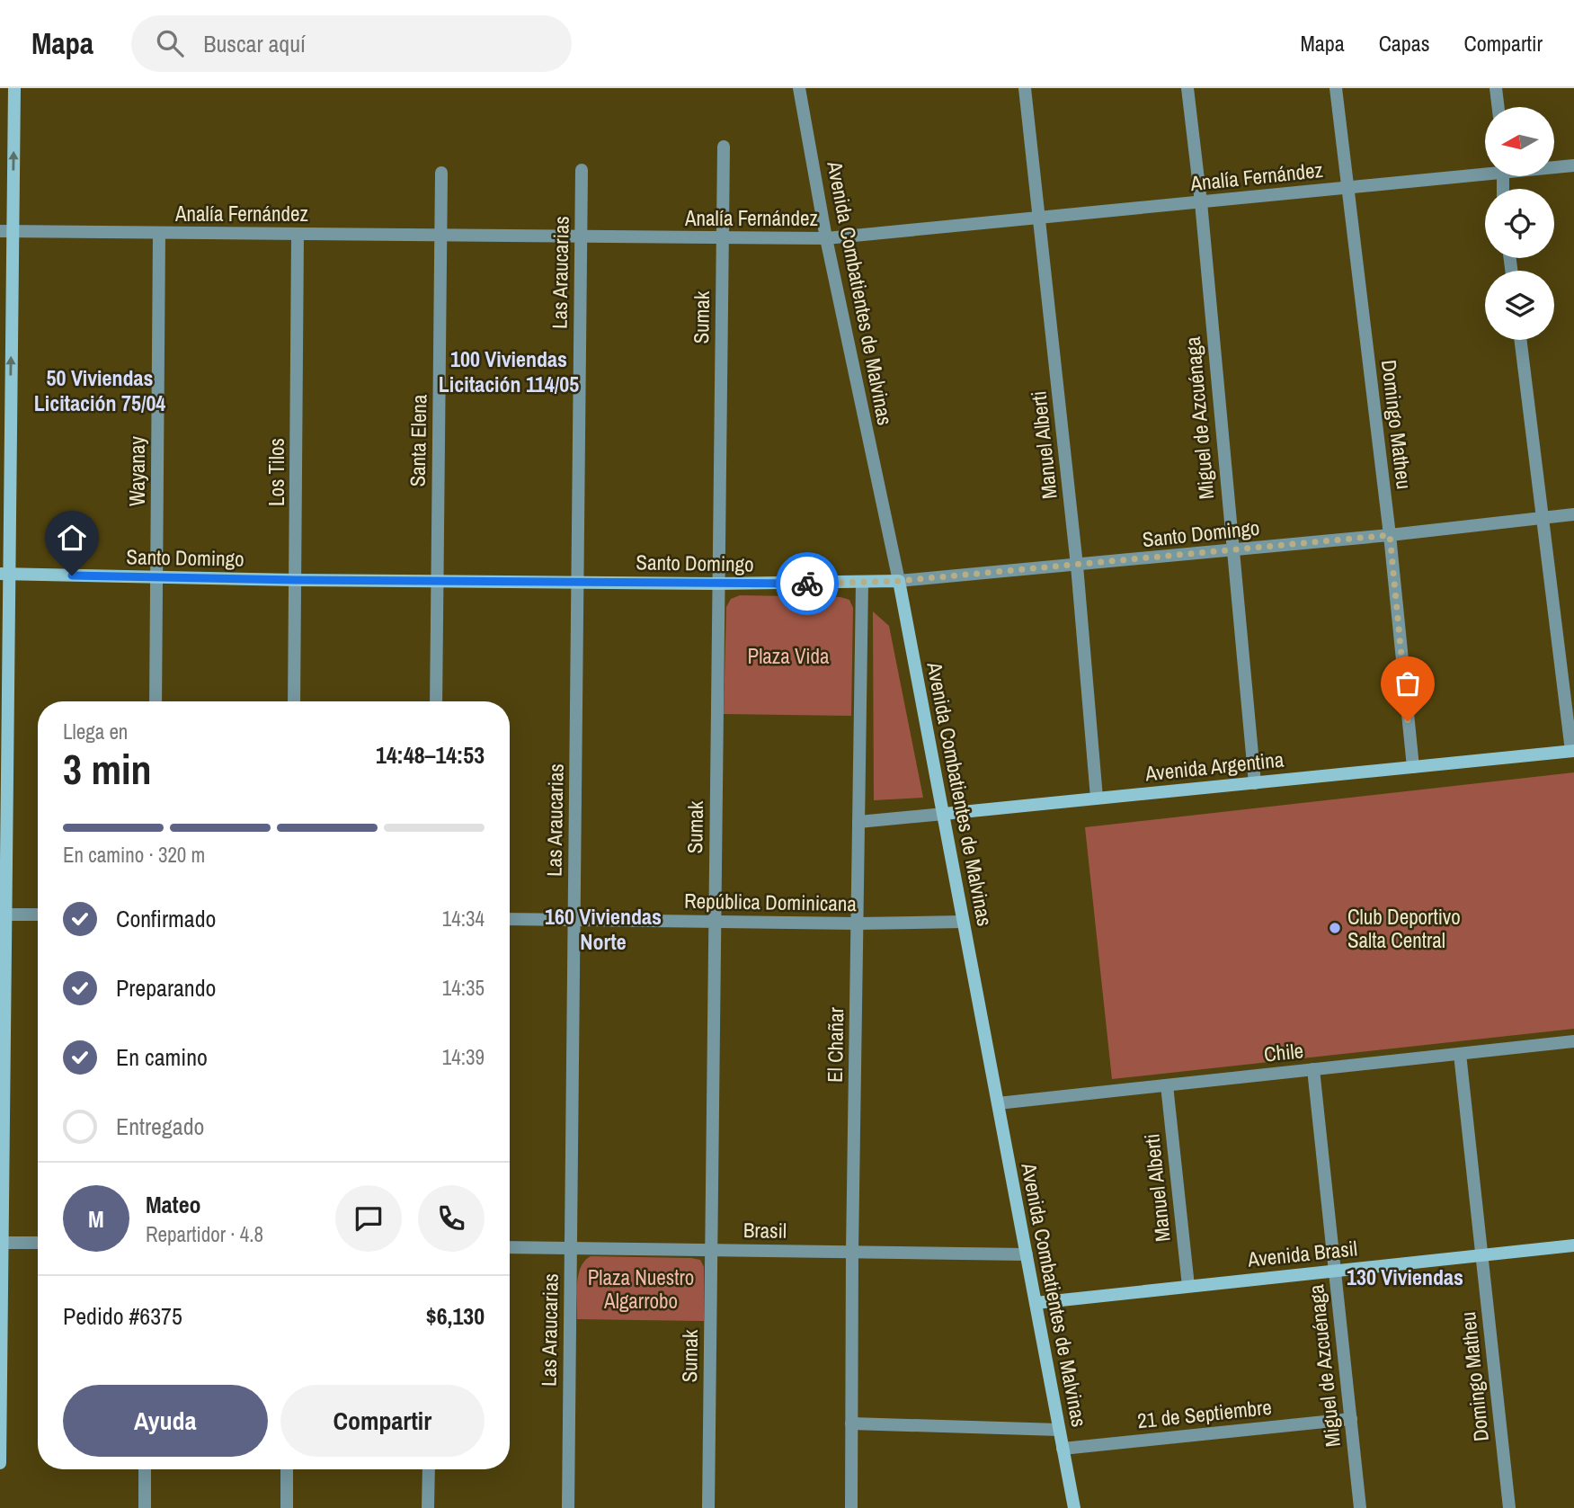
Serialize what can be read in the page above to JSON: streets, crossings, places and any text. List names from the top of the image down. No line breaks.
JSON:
{"streets":{"street":["Analía Fernández","Las Araucarias","Avenida Combatientes de Malvinas","Sumak","Miguel de Azcuénaga","Domingo Matheu","Santa Elena","Manuel Alberti","Wayanay","Los Tilos","Santo Domingo","Avenida Argentina","República Dominicana","El Chañar","Chile","Brasil","Avenida Brasil","21 de Septiembre"]},"crossings":[["Analía Fernández","Las Araucarias"],["Analía Fernández","Avenida Combatientes de Malvinas"],["Analía Fernández","Sumak"],["Analía Fernández","Miguel de Azcuénaga"],["Analía Fernández","Domingo Matheu"],["Analía Fernández","Santa Elena"],["Analía Fernández","Manuel Alberti"],["Analía Fernández","Wayanay"],["Analía Fernández","Los Tilos"],["Las Araucarias","Santo Domingo"],["Las Araucarias","República Dominicana"],["Las Araucarias","Brasil"],["Avenida Combatientes de Malvinas","Santo Domingo"],["Avenida Combatientes de Malvinas","Avenida Argentina"],["Avenida Combatientes de Malvinas","República Dominicana"],["Avenida Combatientes de Malvinas","Chile"],["Avenida Combatientes de Malvinas","Brasil"],["Avenida Combatientes de Malvinas","Avenida Brasil"],["Avenida Combatientes de Malvinas","21 de Septiembre"],["Sumak","Santo Domingo"],["Sumak","República Dominicana"],["Sumak","Brasil"],["Miguel de Azcuénaga","Santo Domingo"],["Miguel de Azcuénaga","Avenida Argentina"],["Miguel de Azcuénaga","Chile"],["Miguel de Azcuénaga","Avenida Brasil"],["Miguel de Azcuénaga","21 de Septiembre"],["Domingo Matheu","Santo Domingo"],["Domingo Matheu","Avenida Argentina"],["Domingo Matheu","Chile"],["Domingo Matheu","Avenida Brasil"],["Santa Elena","Santo Domingo"],["Manuel Alberti","Santo Domingo"],["Manuel Alberti","Avenida Argentina"],["Manuel Alberti","Chile"],["Manuel Alberti","Avenida Brasil"],["Wayanay","Santo Domingo"],["Los Tilos","Santo Domingo"],["Santo Domingo","El Chañar"],["Avenida Argentina","El Chañar"],["República Dominicana","El Chañar"],["El Chañar","Brasil"]],"districts":["100 Viviendas Licitación 114/05","50 Viviendas Licitación 75/04","160 Viviendas Norte","130 Viviendas"],"parks":["Plaza Vida","Plaza Nuestro Algarrobo"],"places":["Club Deportivo Salta Central"],"north":"left","page":{"header":"Mapa","search":"Buscar aquí","nav":["Mapa","Capas","Compartir"],"heading":["3 min","Llega en","14:48–14:53"],"panel":["Mateo","Repartidor · 4.8","Pedido #6375","$6,130"],"bar":"En camino · 320 m","list":[["Confirmado","14:34"],["Preparando","14:35"],["En camino","14:39"],"Entregado"],"round":"M","buttons":["Ayuda","Compartir"]}}
